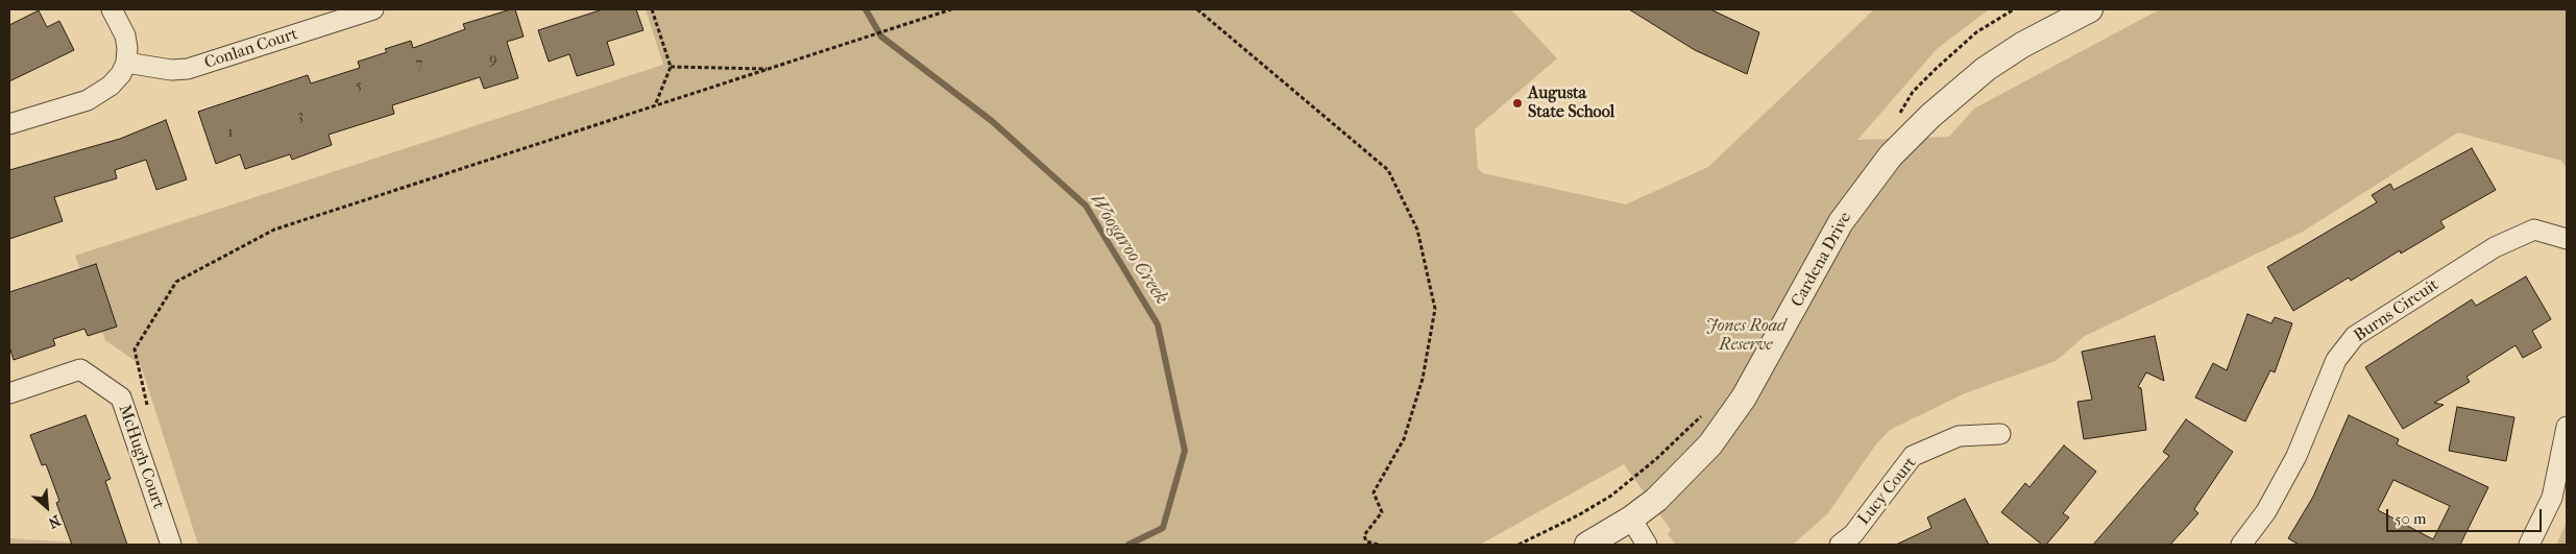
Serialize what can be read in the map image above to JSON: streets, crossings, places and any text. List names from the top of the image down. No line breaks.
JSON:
{"streets":{"street":["Conlan Court","Cardena Drive","Burns Circuit","McHugh Court","Lucy Court"]},"water":["Woogaroo Creek"],"parks":["Jones Road Reserve"],"places":["Augusta State School"],"house_numbers":["9","7","5","3","1"],"scale_bar":"50 m","north":"bottom right"}
